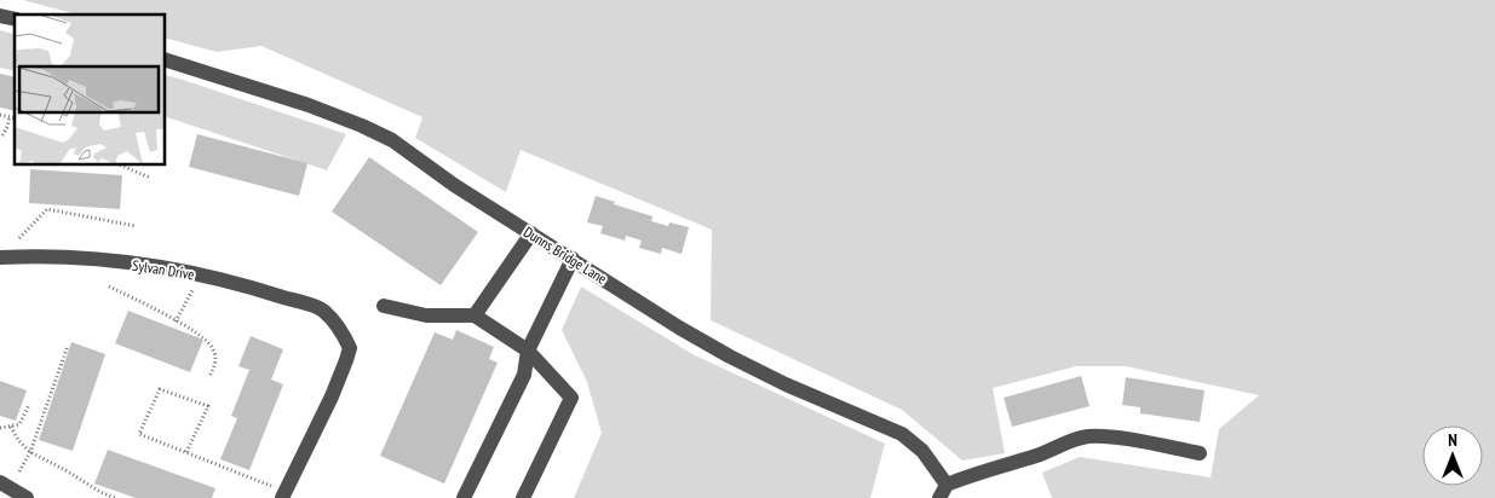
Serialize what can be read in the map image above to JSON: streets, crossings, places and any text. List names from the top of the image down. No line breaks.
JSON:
{"streets":{"street":["Dunns Bridge Lane","Sylvan Drive"]},"north":"top"}
